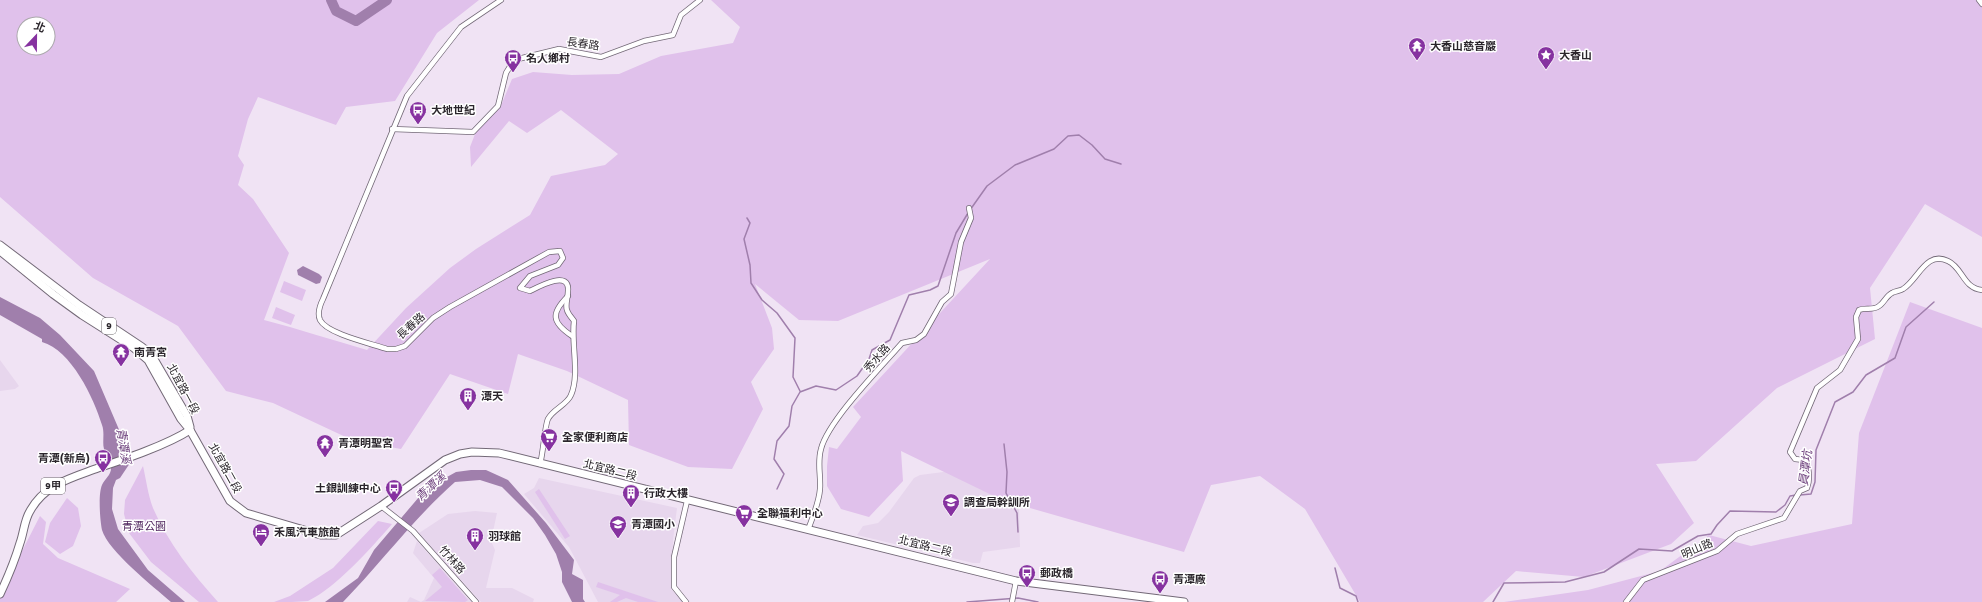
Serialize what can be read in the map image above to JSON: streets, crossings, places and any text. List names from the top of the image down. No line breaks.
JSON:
{"streets":{"main road":["9","北宜路一段","北宜路二段","9甲"],"street":["長春路","秀水路","明山路","竹林路"]},"crossings":[["長春路","北宜路二段"],["秀水路","北宜路二段"],["北宜路一段","北宜路二段"],["北宜路一段","9甲"],["北宜路二段","9甲"],["北宜路二段","竹林路"]],"water":["青潭溪","員潭坑"],"parks":["青潭公園"],"places":{"temple":["大香山慈音巖","南青宮","青潭明聖宮"],"place":["大香山"],"bus stop":["名人鄉村","大地世紀","青潭(新烏)","土銀訓練中心","郵政橋","青潭廠"],"building":["潭天","行政大樓","羽球館"],"supermarket":["全家便利商店","全聯福利中心"],"school or university":["調查局幹訓所","青潭國小"],"hotel":["禾風汽車旅館"]},"north":"top"}
